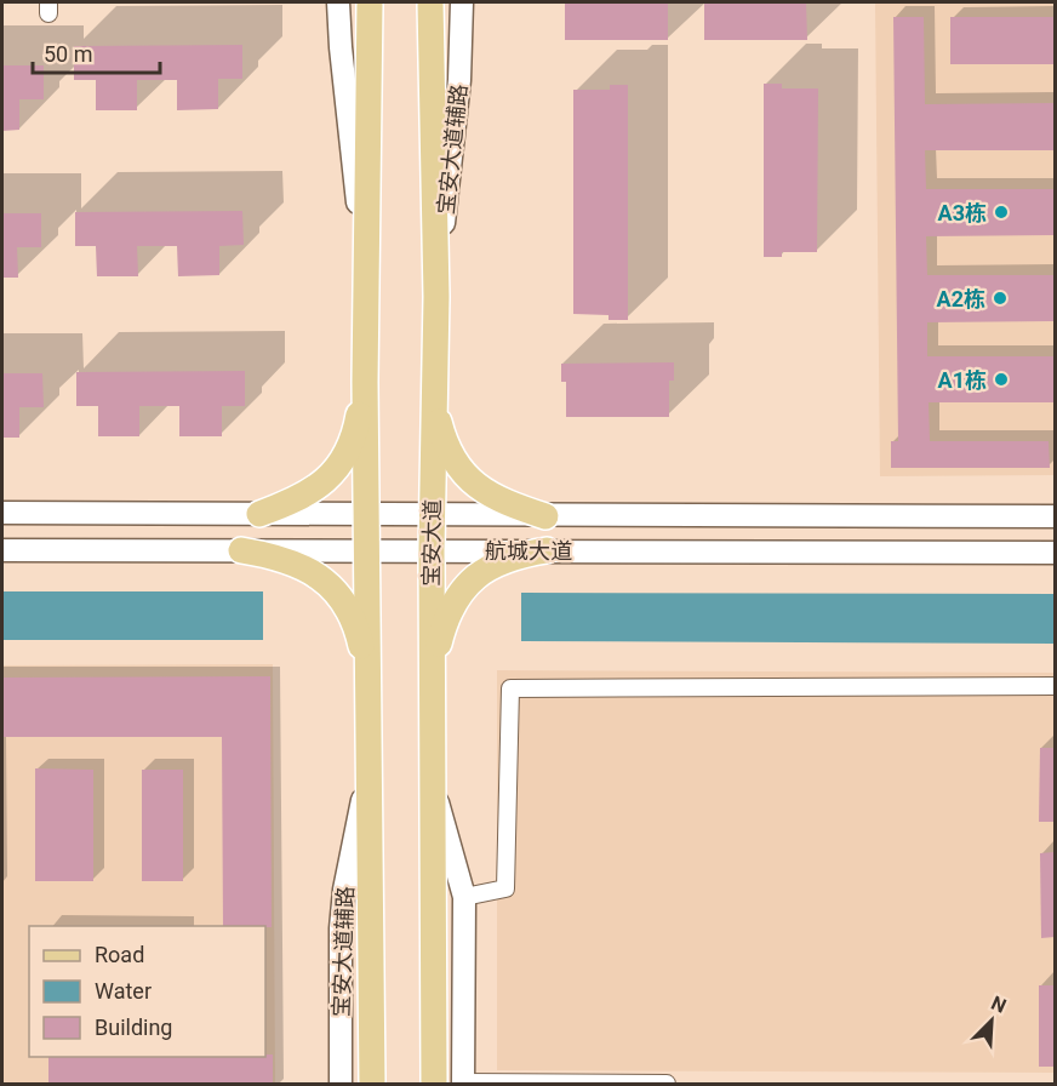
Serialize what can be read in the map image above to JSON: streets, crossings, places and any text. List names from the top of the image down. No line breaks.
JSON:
{"streets":{"main road":["宝安大道辅路","宝安大道","航城大道"]},"crossings":[["宝安大道辅路","宝安大道"],["宝安大道","航城大道"]],"places":["A3栋","A2栋","A1栋"],"legend":["Road","Water","Building"],"scale_bar":"50 m","north":"top right"}
